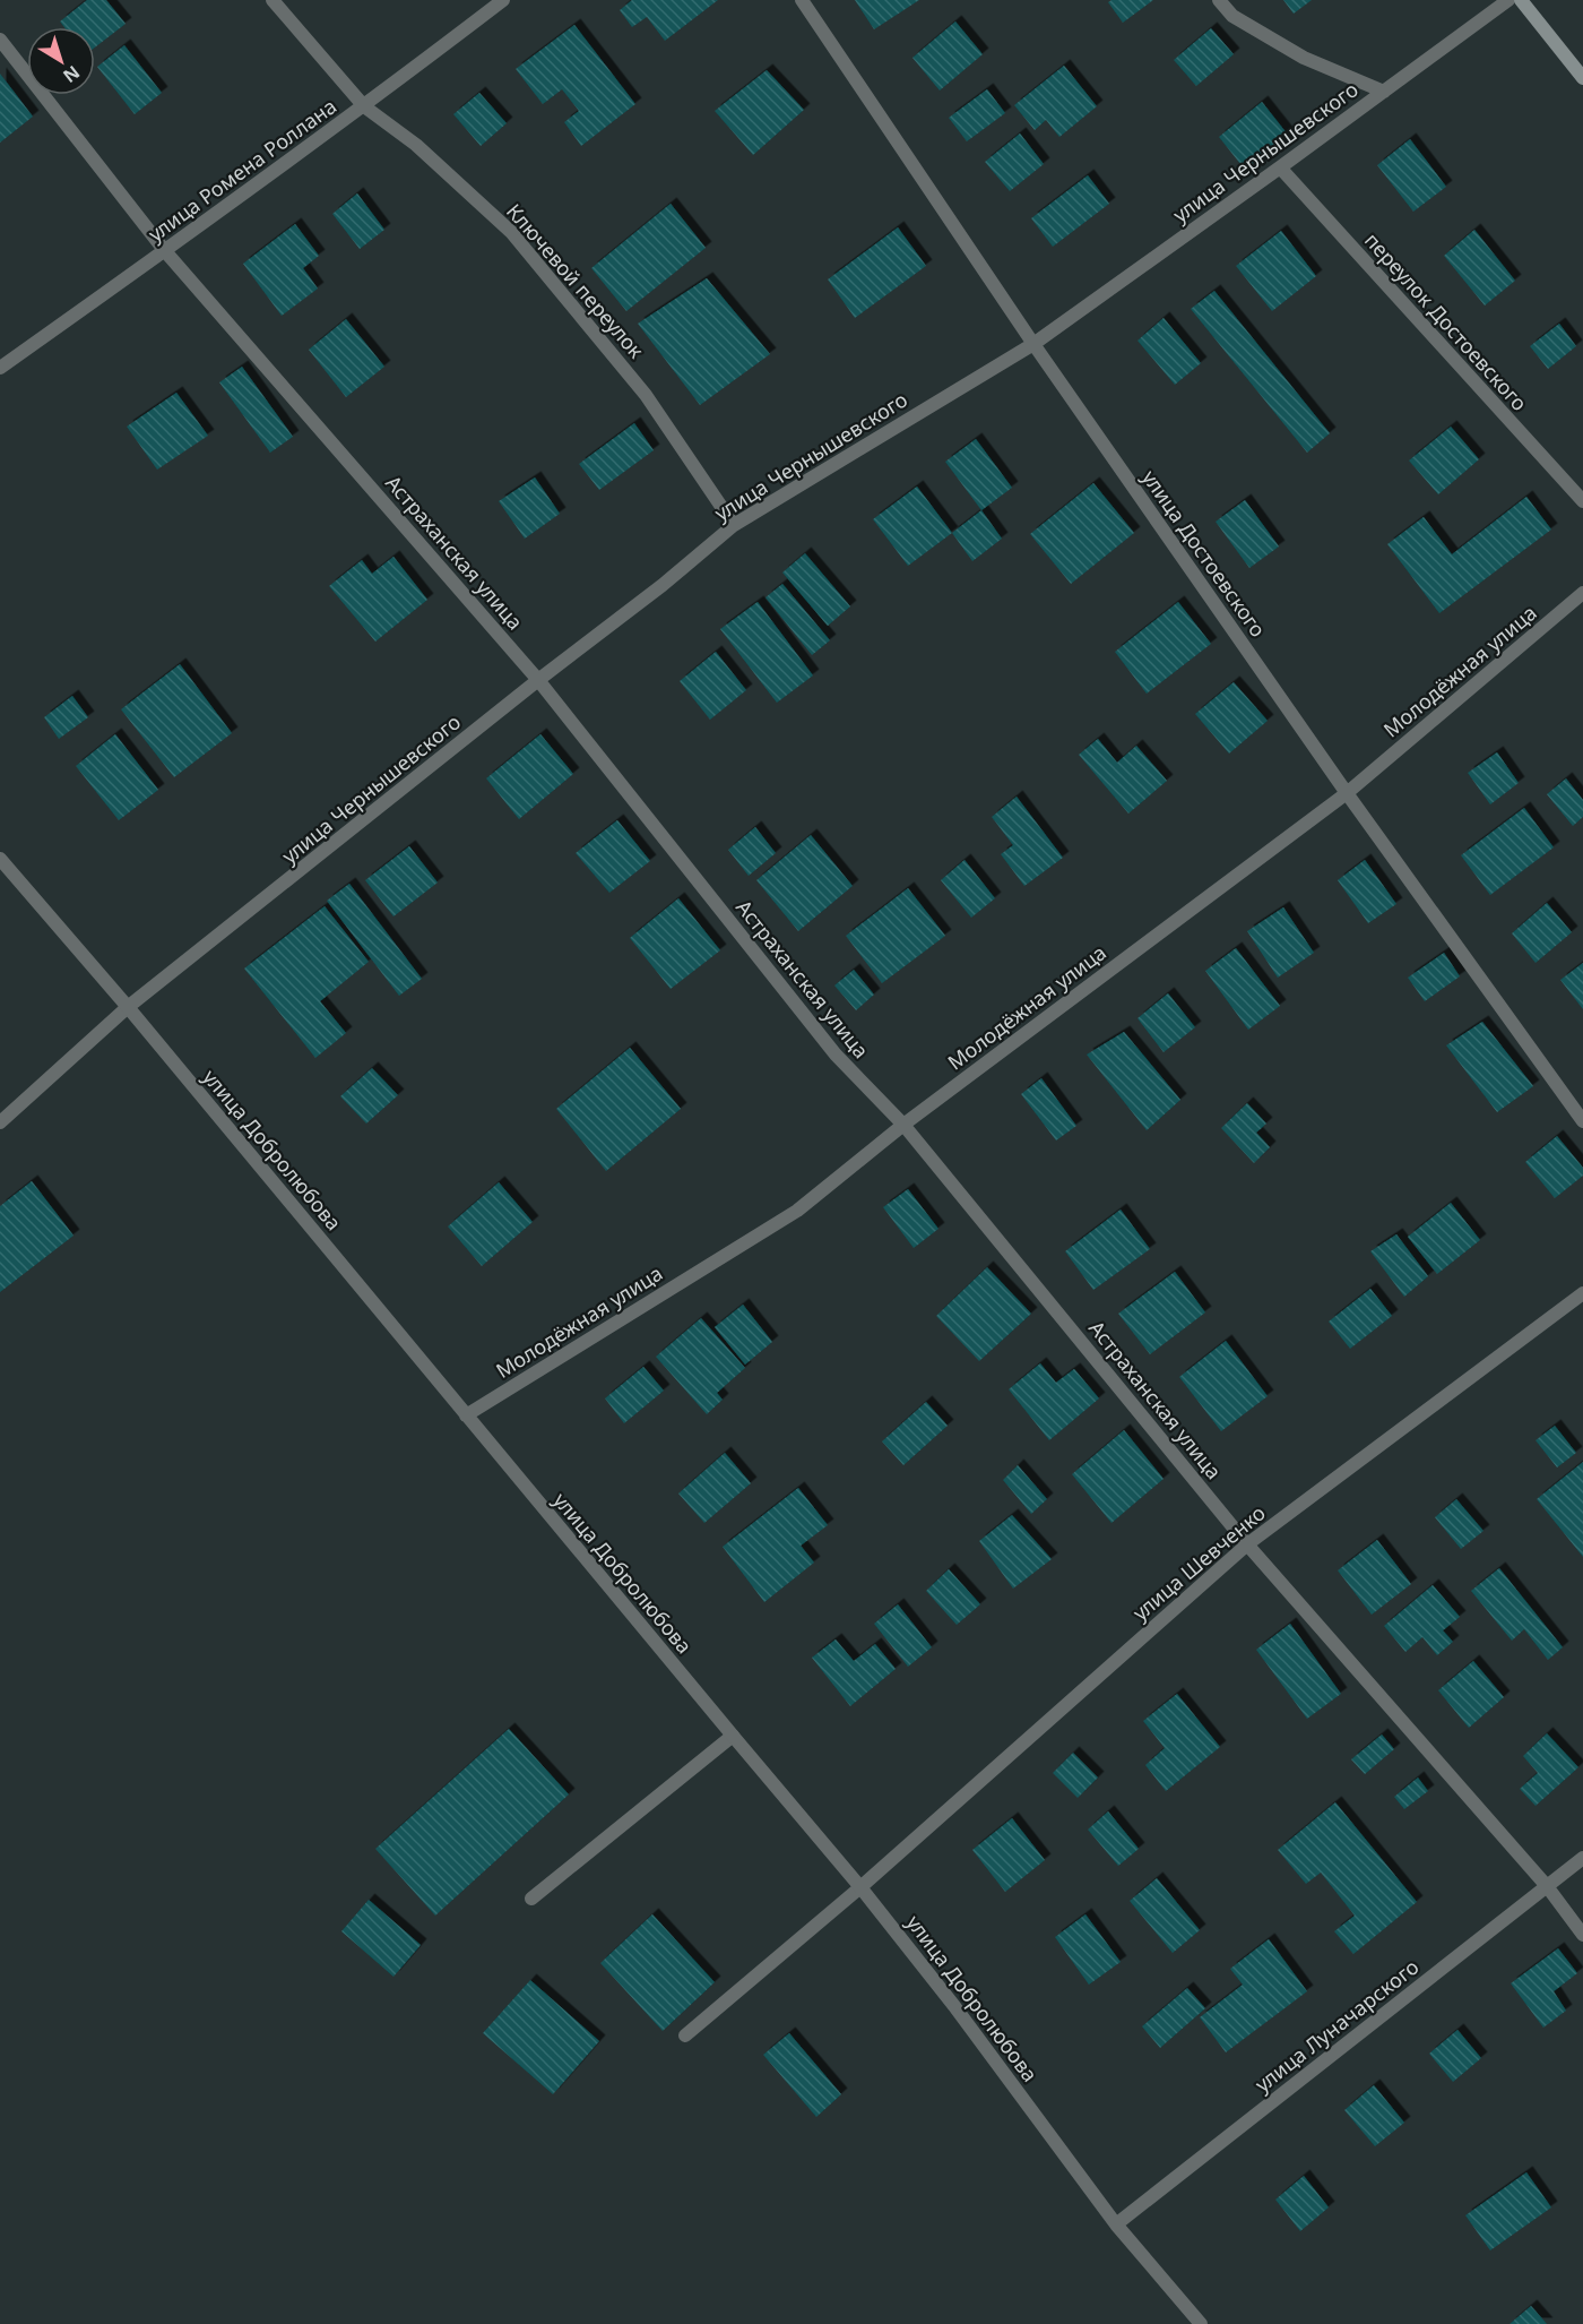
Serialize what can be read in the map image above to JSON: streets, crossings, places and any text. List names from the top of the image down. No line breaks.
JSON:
{"streets":{"street":["улица Чернышевского","улица Ромена Роллана","Ключевой переулок","переулок Достоевского","Астраханская улица","улица Достоевского","Молодёжная улица","улица Добролюбова","улица Шевченко","улица Луначарского"]},"crossings":[["улица Чернышевского","Ключевой переулок"],["улица Чернышевского","переулок Достоевского"],["улица Чернышевского","Астраханская улица"],["улица Чернышевского","улица Достоевского"],["улица Чернышевского","улица Добролюбова"],["улица Ромена Роллана","Ключевой переулок"],["улица Ромена Роллана","Астраханская улица"],["Астраханская улица","Молодёжная улица"],["Астраханская улица","улица Шевченко"],["Астраханская улица","улица Луначарского"],["улица Достоевского","Молодёжная улица"],["Молодёжная улица","улица Добролюбова"],["улица Добролюбова","улица Шевченко"],["улица Добролюбова","улица Луначарского"]],"north":"bottom right"}
